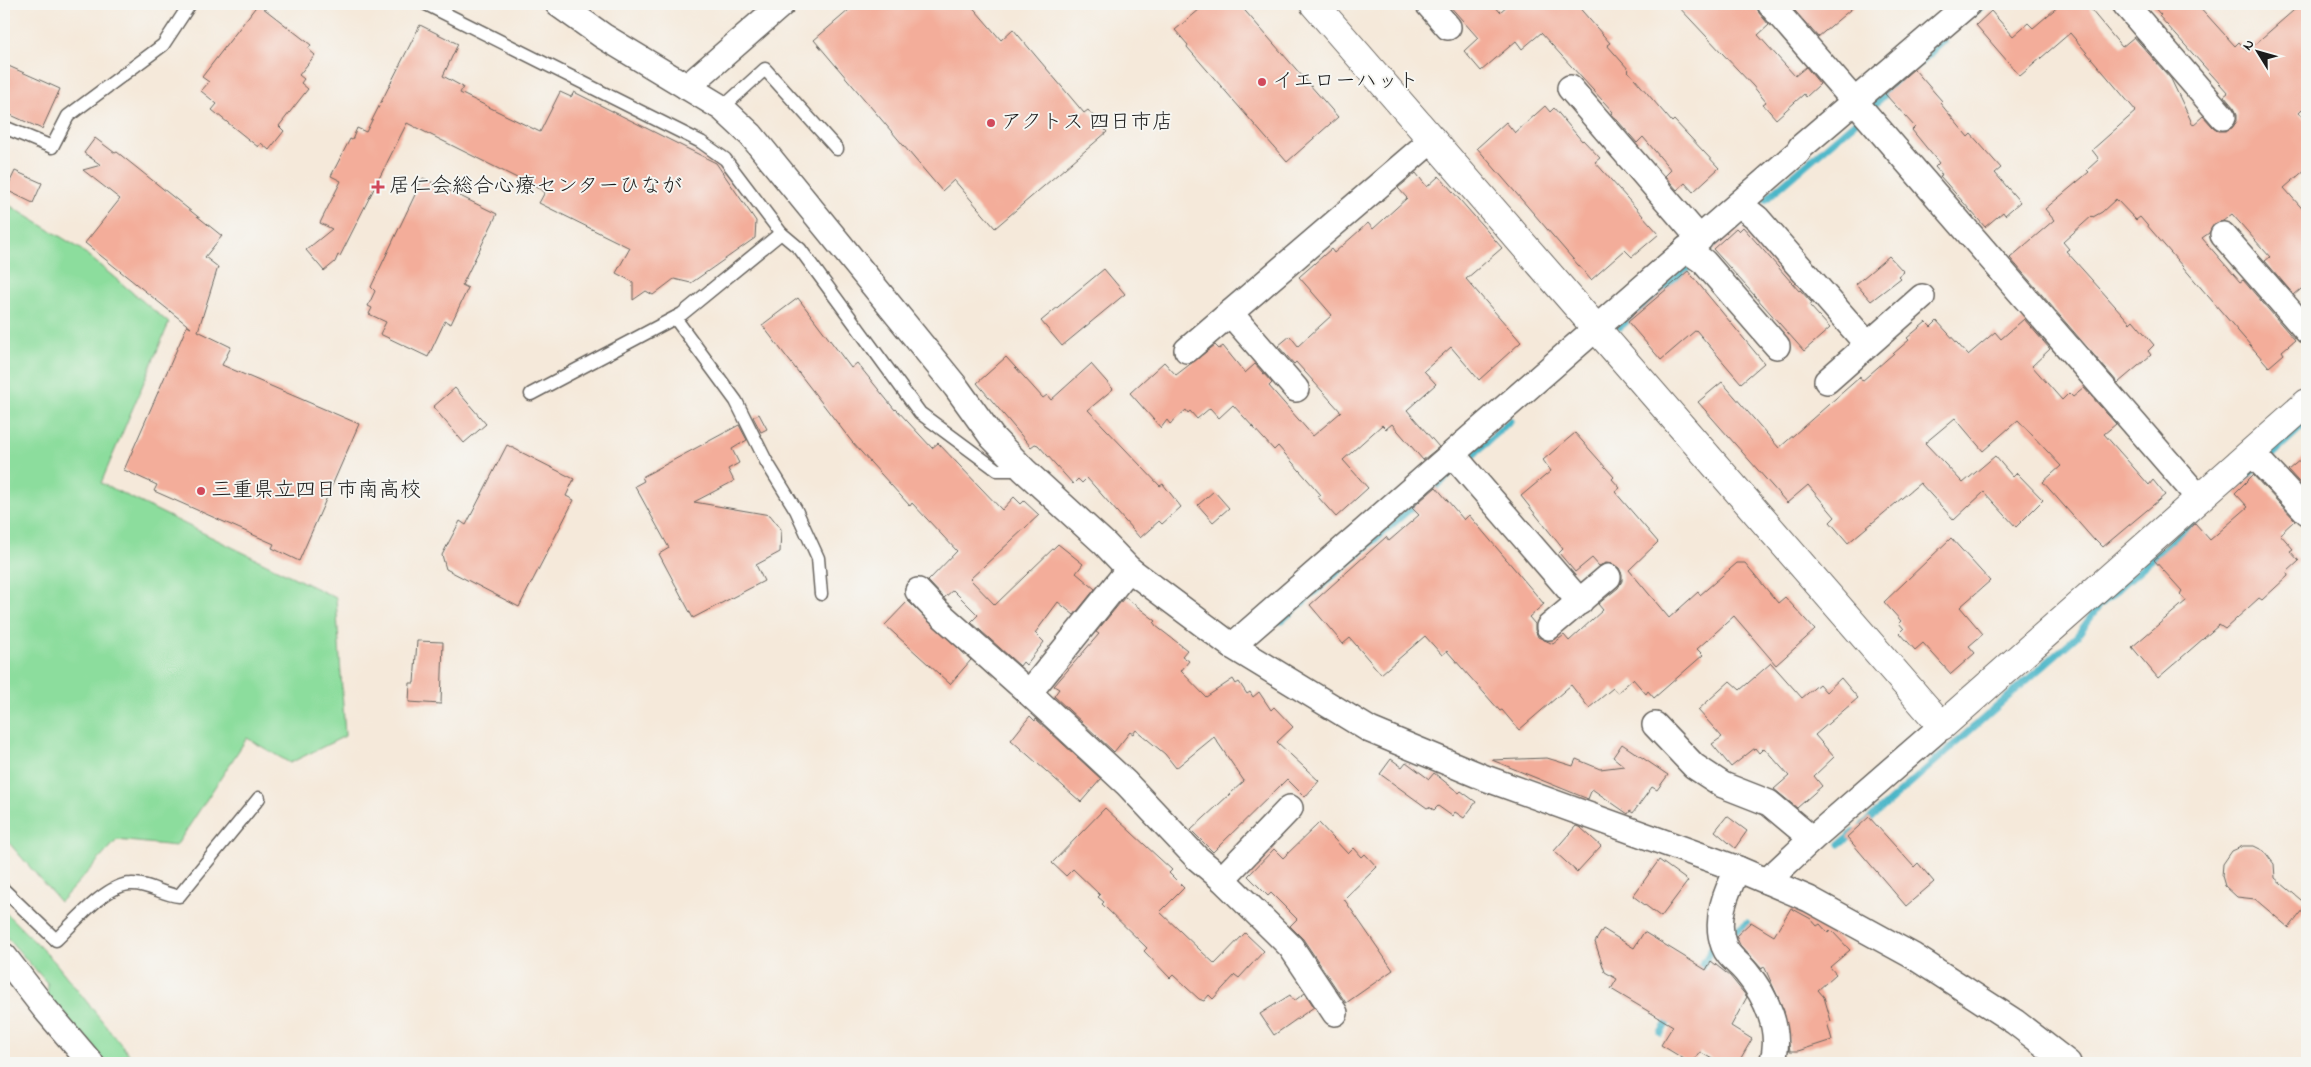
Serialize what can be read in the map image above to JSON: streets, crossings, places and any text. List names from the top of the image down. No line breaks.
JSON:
{"places":{"other":["イエローハット","アクトス 四日市店","三重県立四日市南高校"],"health":["居仁会総合心療センターひなが"]},"north":"top left"}
